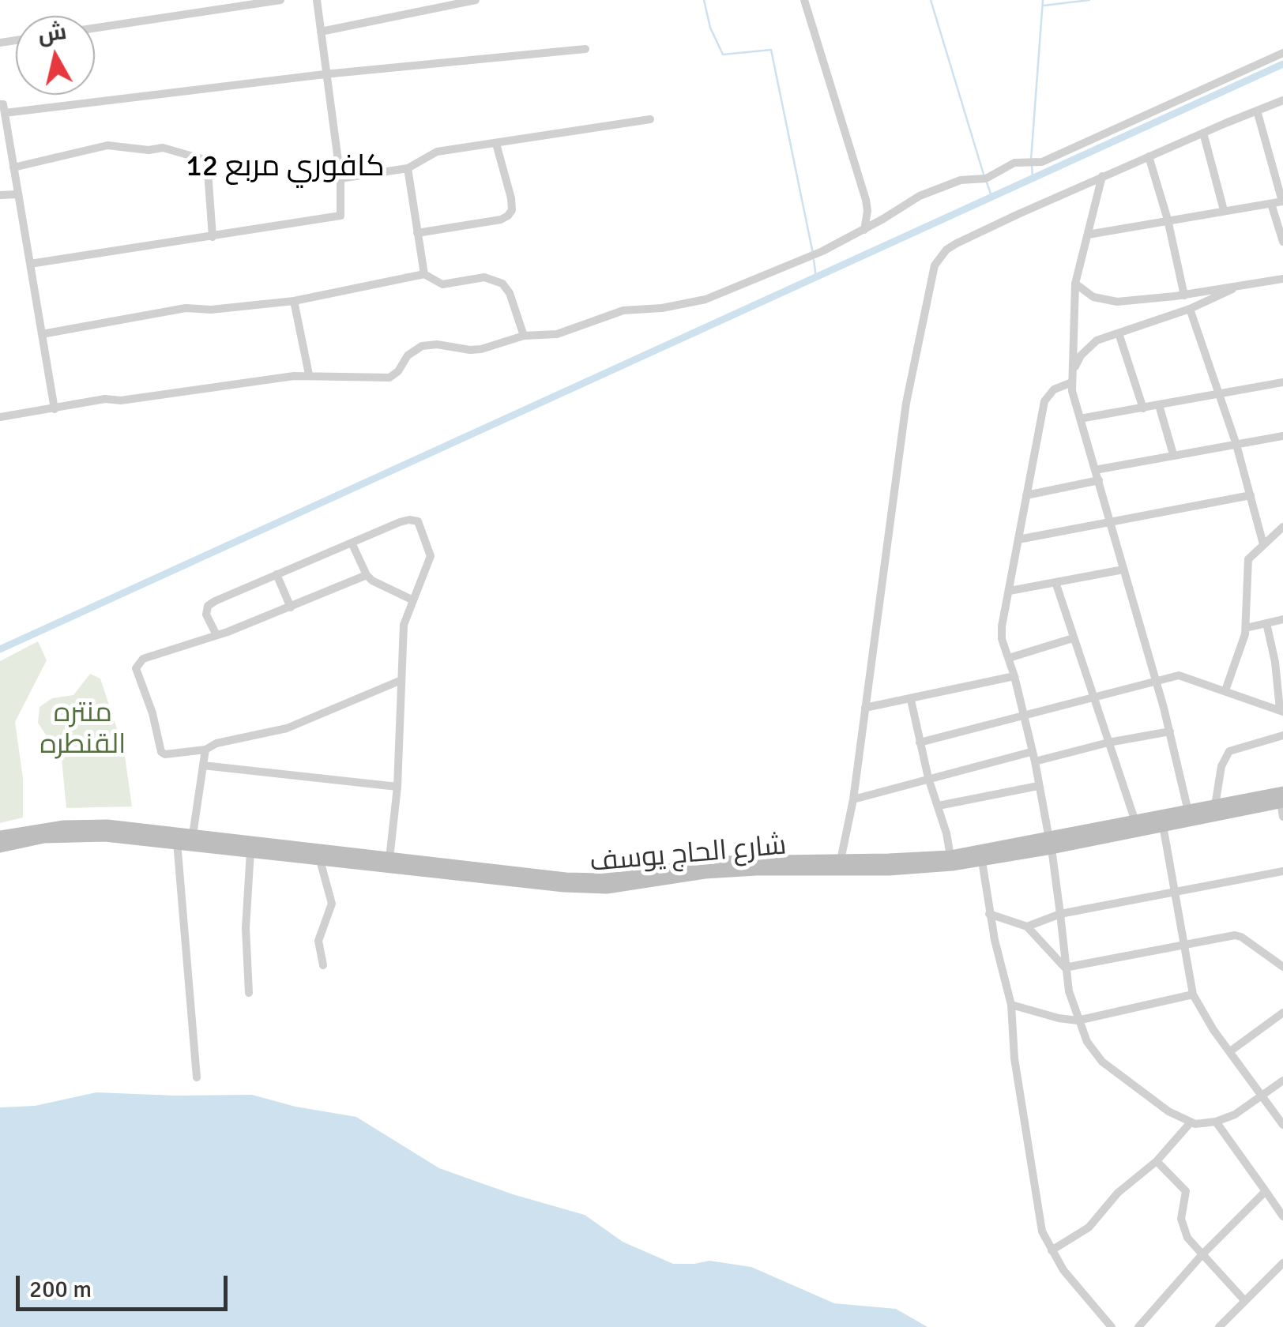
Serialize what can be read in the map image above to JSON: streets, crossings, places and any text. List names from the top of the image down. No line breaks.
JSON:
{"streets":{"main road":["شارع الحاج يوسف"]},"districts":["كافوري مربع 12"],"parks":["منتره القنطره"],"scale_bar":"200 m","north":"top"}
